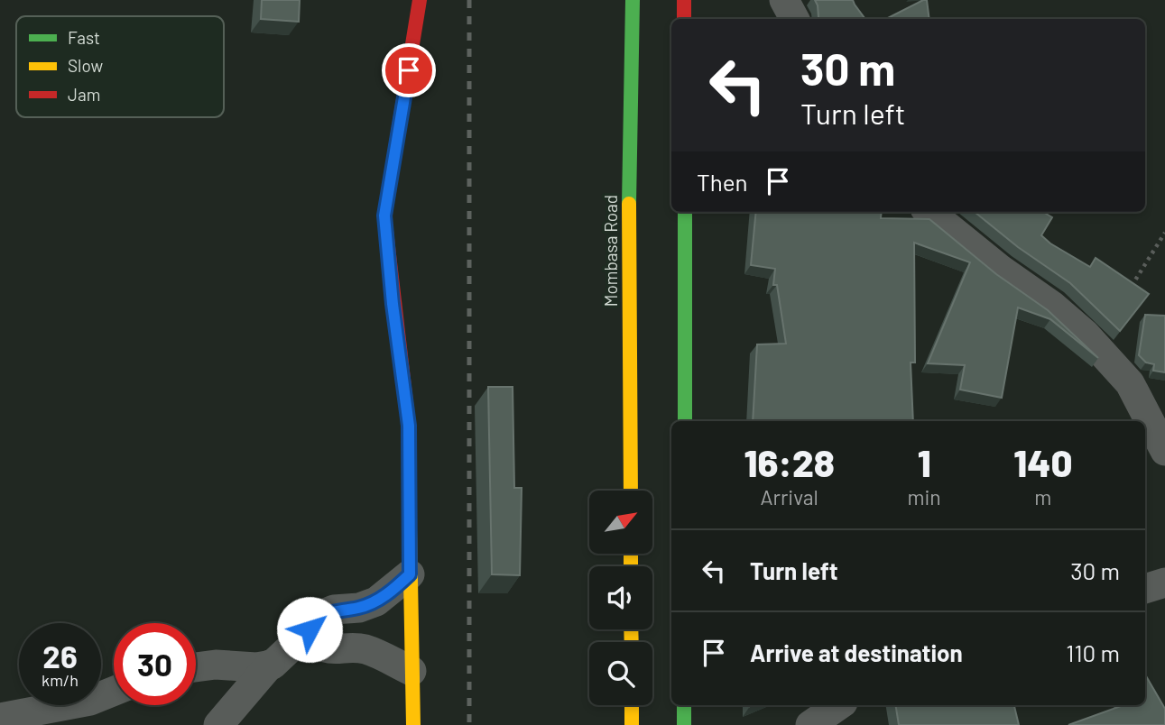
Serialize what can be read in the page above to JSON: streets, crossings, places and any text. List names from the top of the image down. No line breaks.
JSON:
{"streets":{"main road":["Mombasa Road"]},"legend":["Fast","Slow","Jam"],"north":"top right","page":{"turn":["30 m","Turn left"],"then":"Then","eta":["16:28","Arrival","1","min","140","m"],"list":[{"name":"Turn left","value":"30 m"},{"name":"Arrive at destination","value":"110 m"}],"speed":"26 km/h","limit":"30"}}
